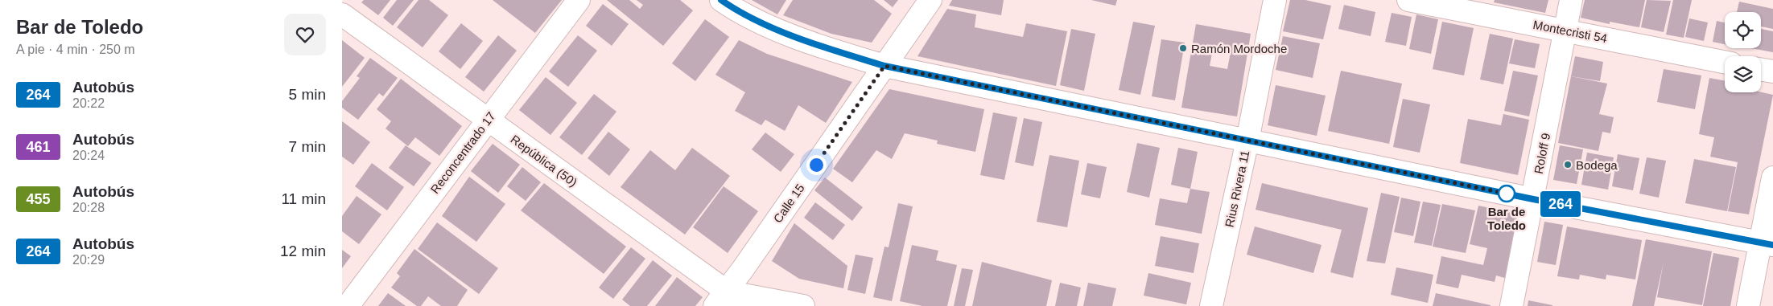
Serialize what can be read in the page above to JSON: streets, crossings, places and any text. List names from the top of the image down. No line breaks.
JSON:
{"streets":{"street":["Montecristi 54","Reconcentrado 17","Roloff 9","República (50)","Rius Rivera 11","Calle 15"]},"crossings":[["Montecristi 54","Roloff 9"],["Reconcentrado 17","República (50)"],["República (50)","Calle 15"]],"places":["Ramón Mordoche","Bodega","Bar de Toledo"],"lines":["bus line 264"],"page":{"heading":["Bar de Toledo","A pie · 4 min · 250 m"],"on_map":"264","list":[{"mark":"264","name":"Autobús","note":"20:22","value":"5 min"},{"mark":"461","name":"Autobús","note":"20:24","value":"7 min"},{"mark":"455","name":"Autobús","note":"20:28","value":"11 min"},{"mark":"264","name":"Autobús","note":"20:29","value":"12 min"}]}}
